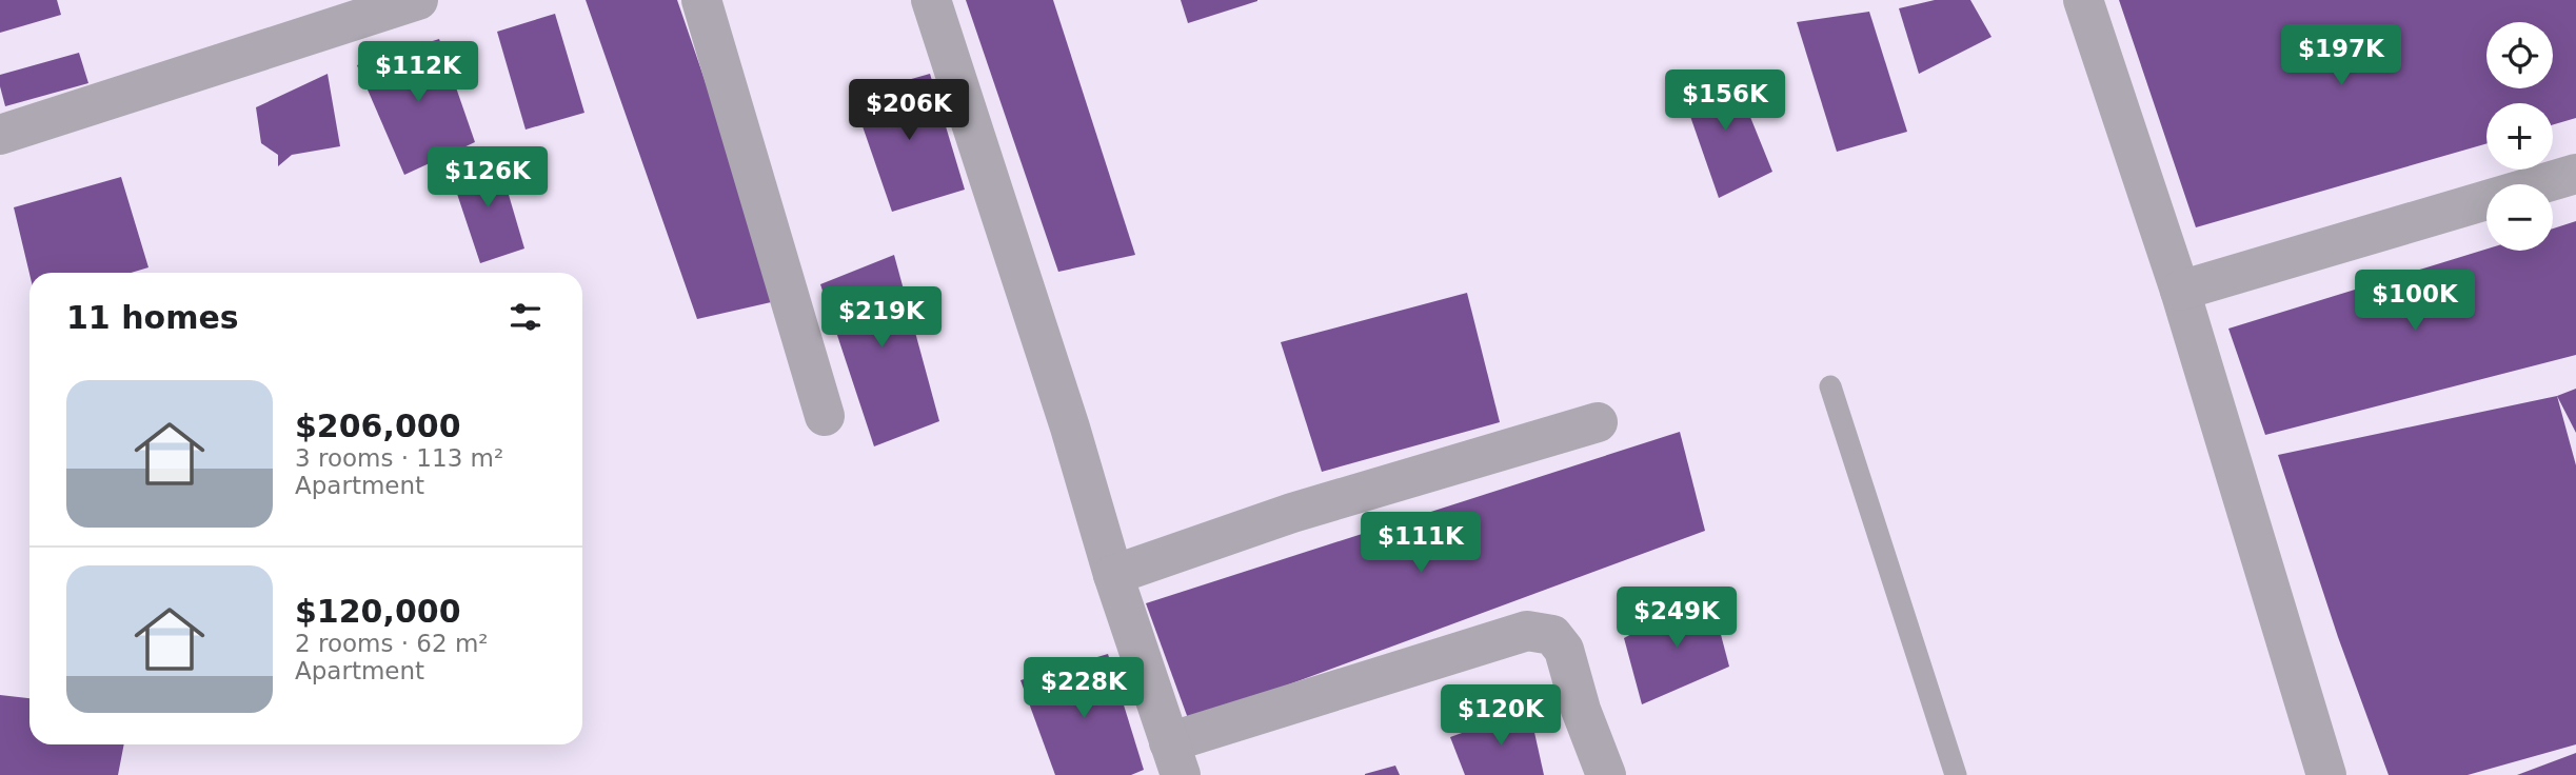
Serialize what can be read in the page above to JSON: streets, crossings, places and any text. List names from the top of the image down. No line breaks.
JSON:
{"page":{"map_buttons":["+","−"],"price":["$197K","$112K","$156K","$206K","$126K","$100K","$219K","$111K","$249K","$228K","$120K"],"heading":"11 homes","list":[{"name":"$206,000","note":"3 rooms · 113 m² · Apartment"},{"name":"$120,000","note":"2 rooms · 62 m² · Apartment"}]}}
